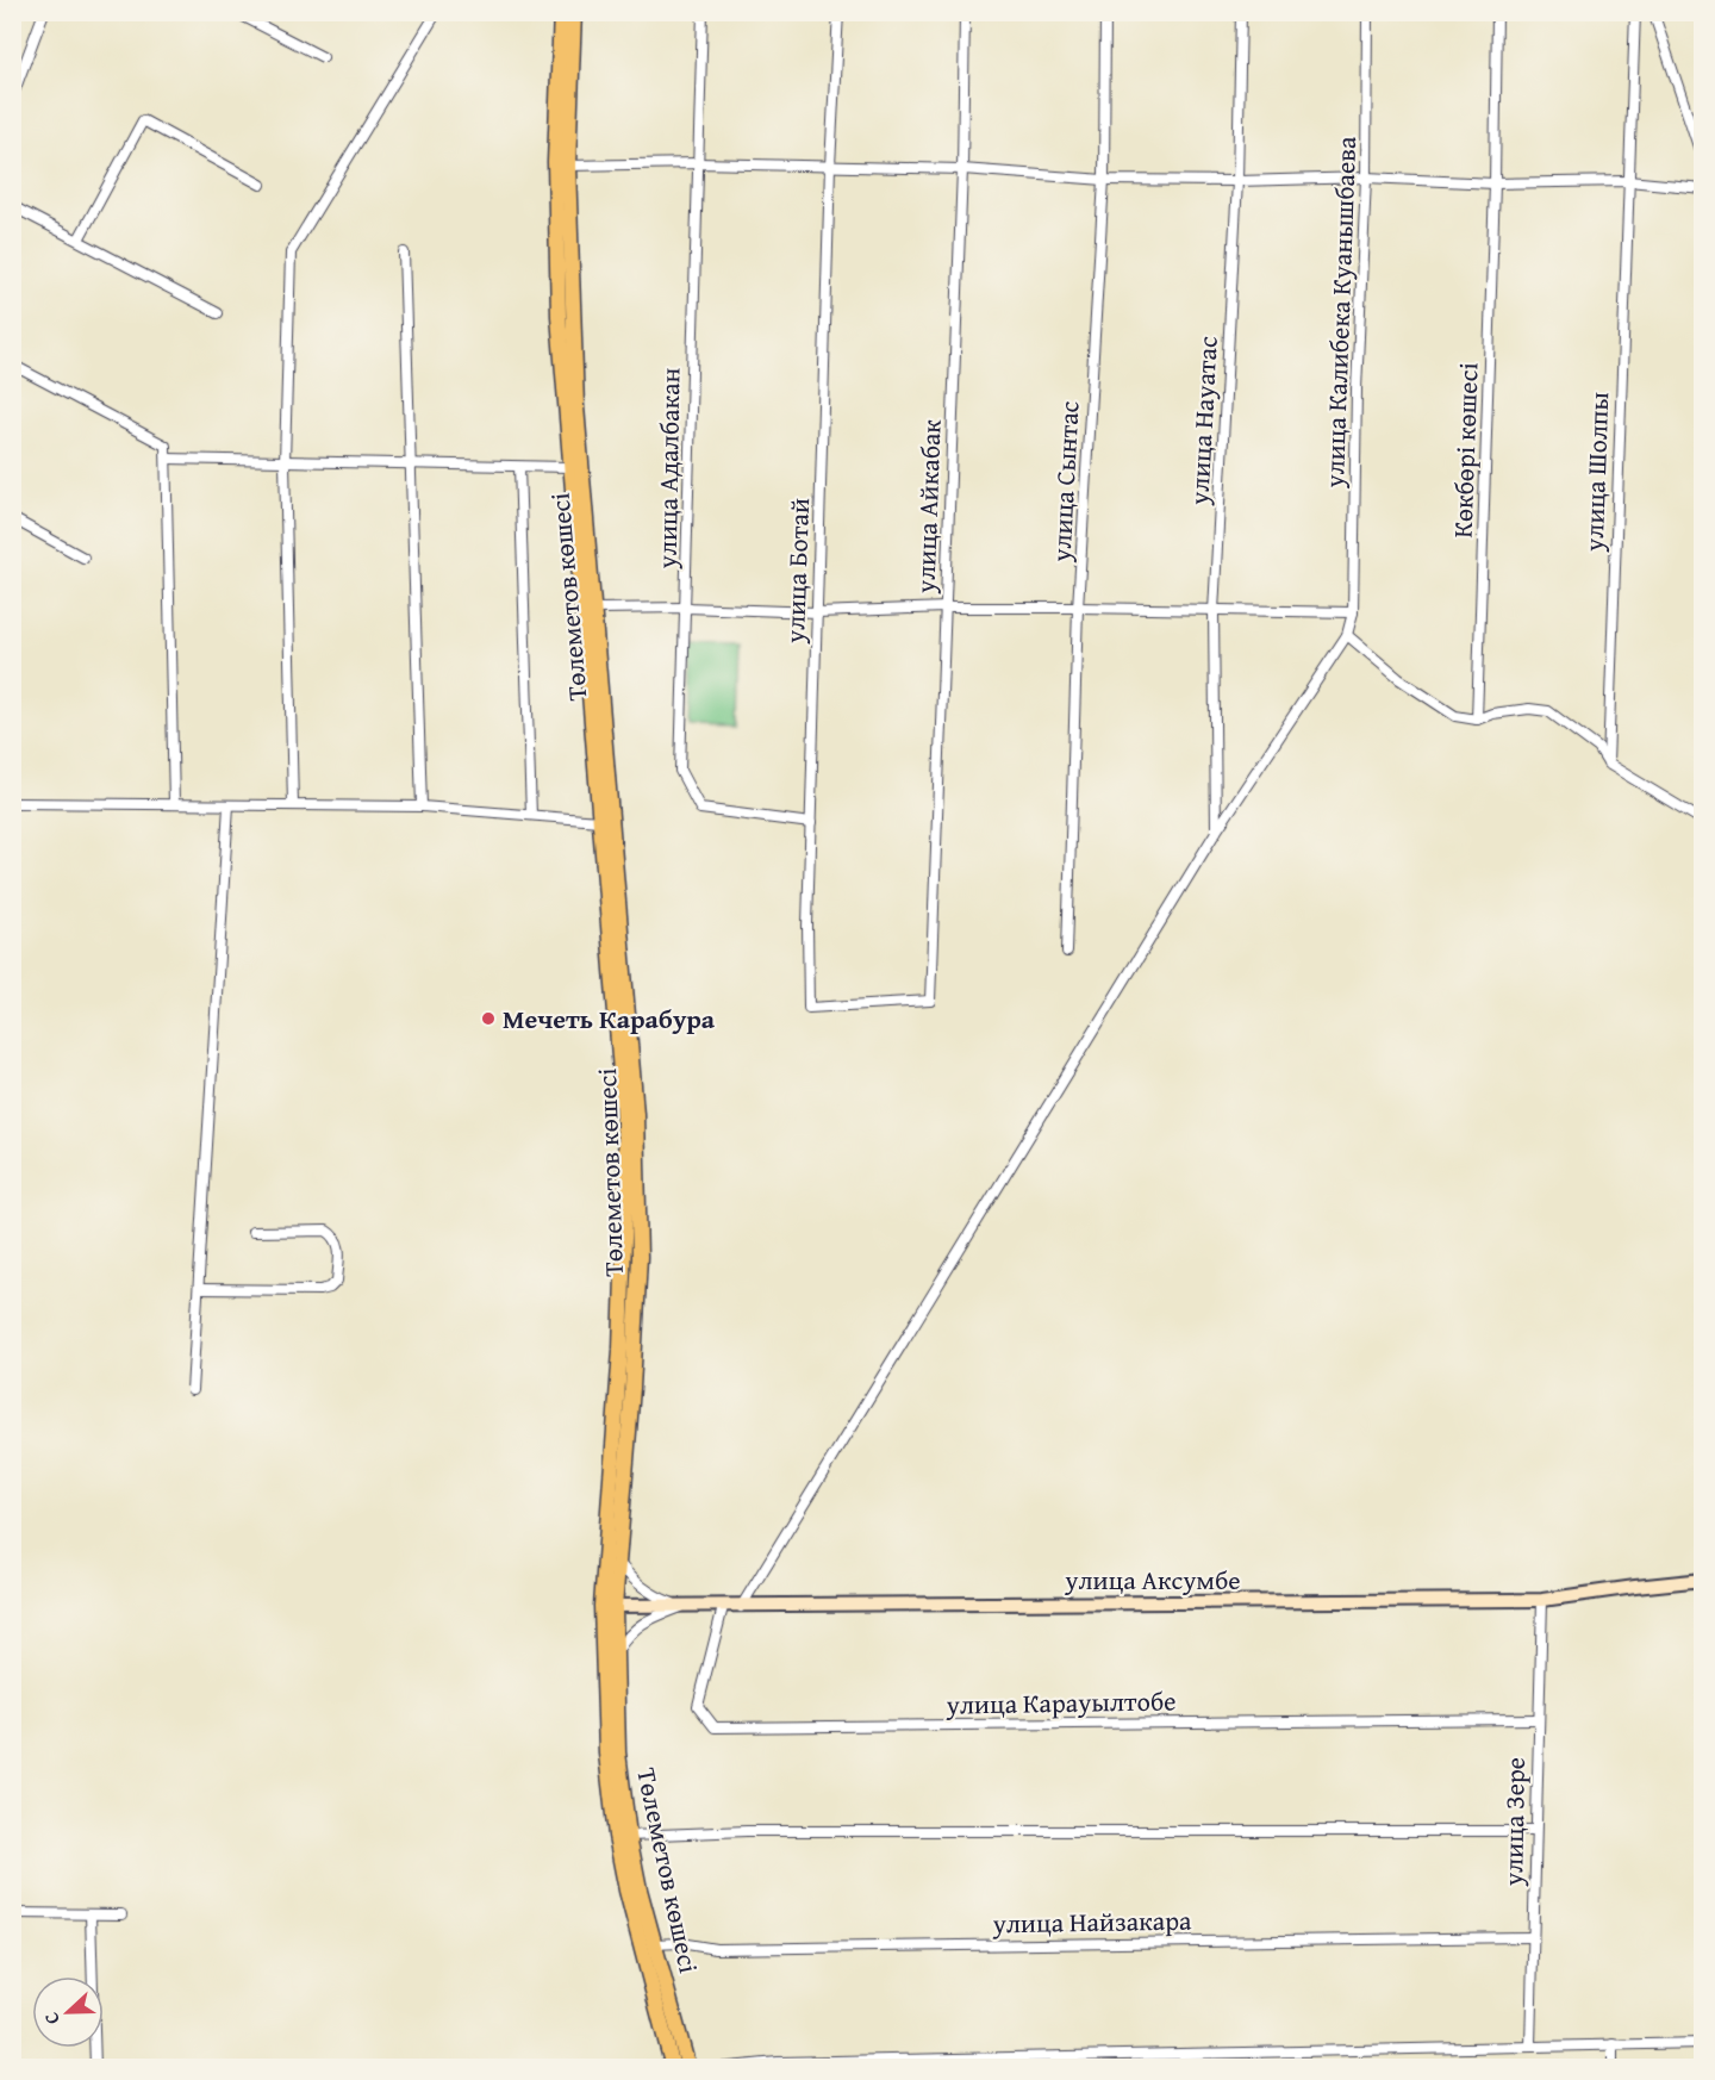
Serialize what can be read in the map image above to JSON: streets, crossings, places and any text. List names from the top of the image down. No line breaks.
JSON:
{"streets":{"main road":["Төлеметов көшесі","улица Аксумбе"],"street":["улица Калибека Куанышбаева","улица Науатас","Көкбөрі көшесі","улица Адалбакан","улица Шолпы","улица Сынтас","улица Айкабак","улица Ботай","улица Карауылтобе","улица Зере","улица Найзакара"]},"crossings":[["улица Калибека Куанышбаева","улица Науатас"],["улица Калибека Куанышбаева","улица Аксумбе"],["улица Адалбакан","улица Ботай"],["улица Айкабак","улица Ботай"],["Төлеметов көшесі","улица Аксумбе"],["Төлеметов көшесі","улица Найзакара"],["улица Аксумбе","улица Карауылтобе"],["улица Аксумбе","улица Зере"],["улица Карауылтобе","улица Зере"],["улица Зере","улица Найзакара"]],"places":["Мечеть Карабура"],"north":"left"}
